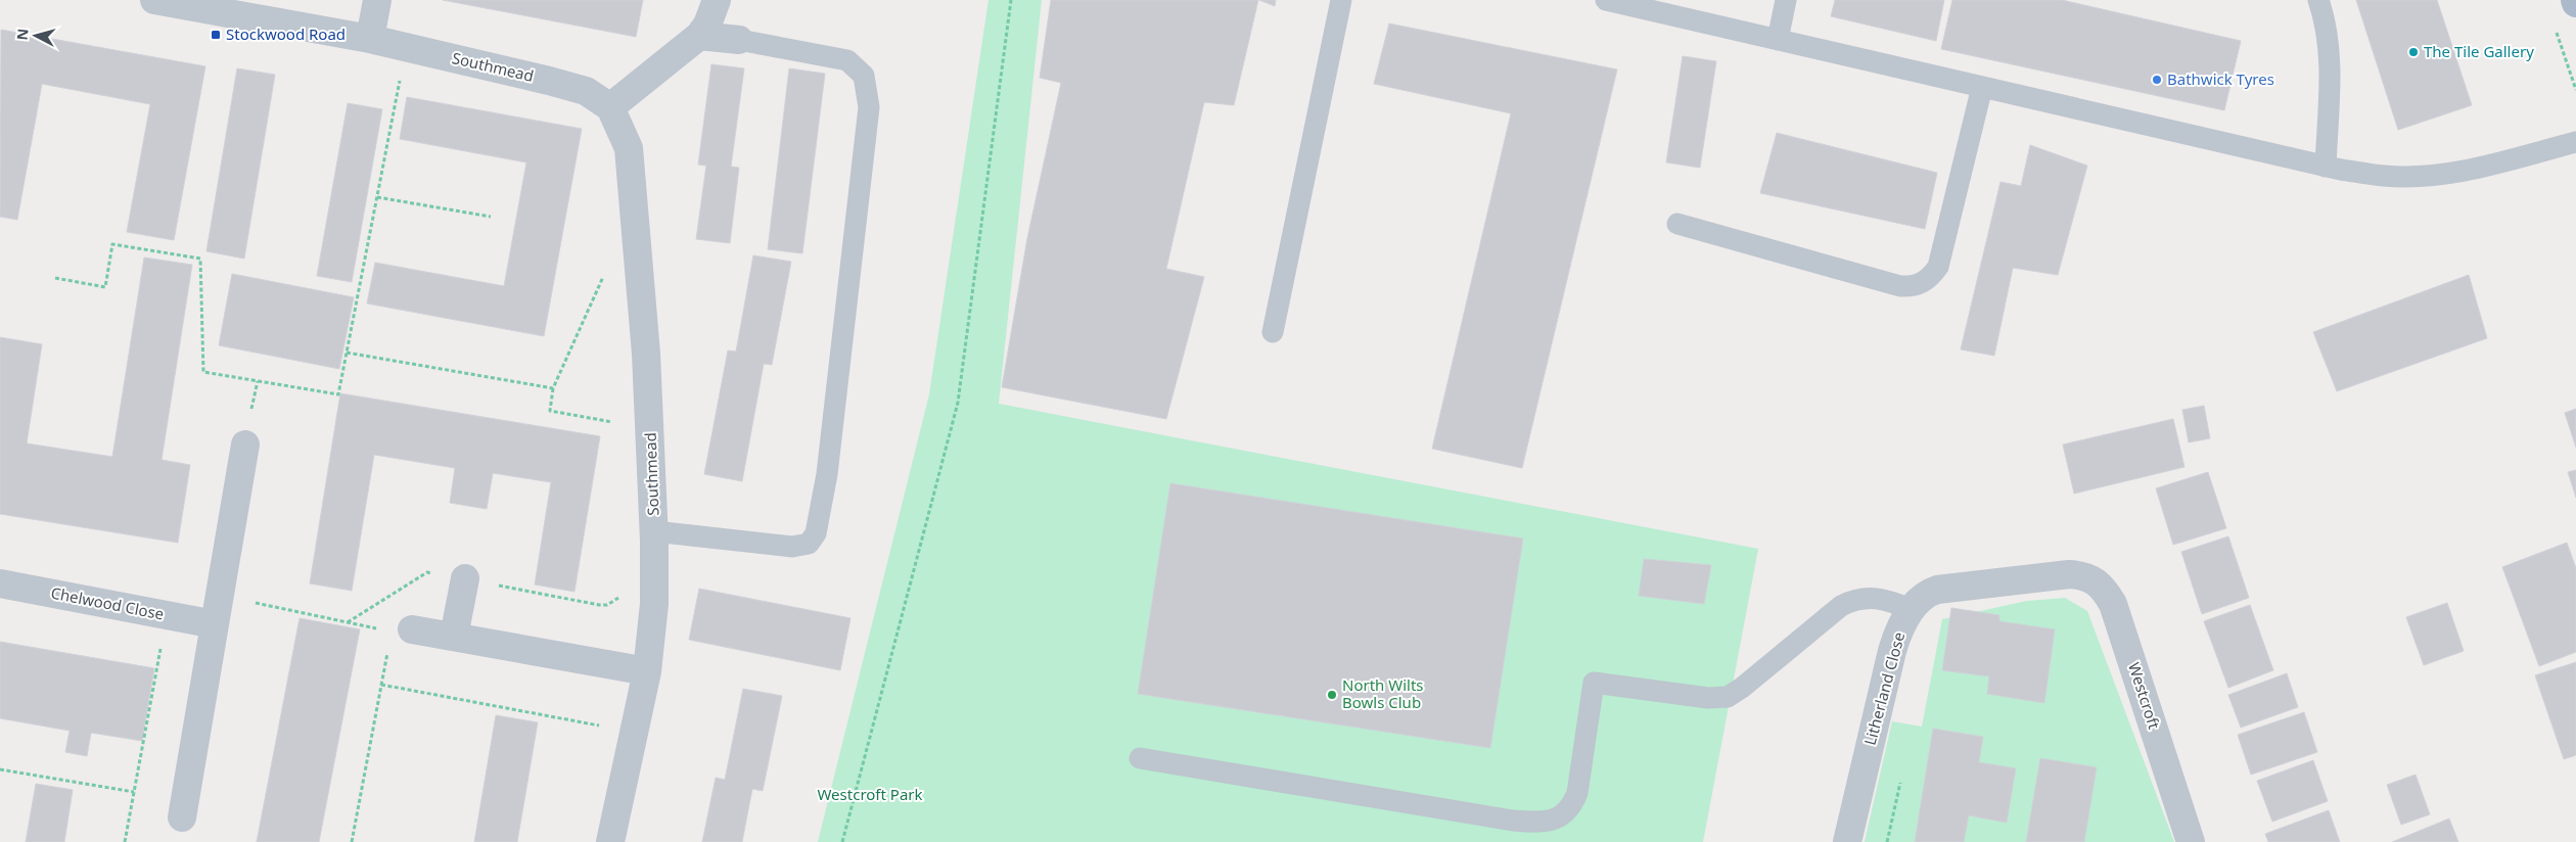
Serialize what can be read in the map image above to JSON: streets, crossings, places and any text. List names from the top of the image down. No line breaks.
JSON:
{"streets":{"street":["Southmead","Chelwood Close","Litherland Close","Westcroft"]},"crossings":[["Litherland Close","Westcroft"]],"parks":["Westcroft Park"],"places":{"transit":["Stockwood Road"],"other":["The Tile Gallery","Bathwick Tyres","North Wilts Bowls Club"]},"north":"left"}
